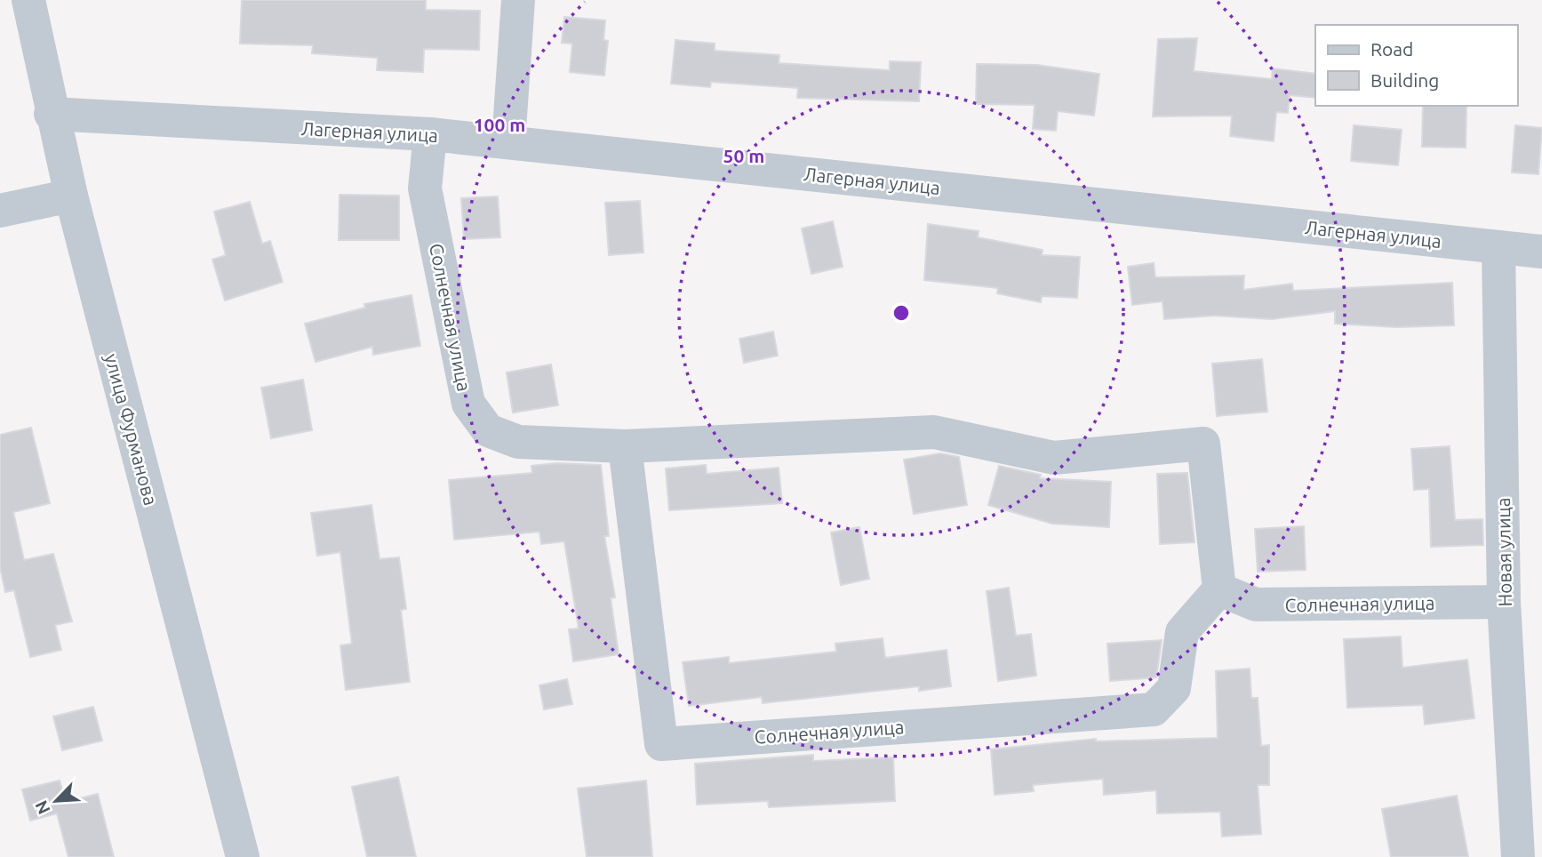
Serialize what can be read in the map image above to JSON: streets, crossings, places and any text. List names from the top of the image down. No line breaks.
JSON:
{"streets":{"street":["Лагерная улица","Солнечная улица","улица Фурманова","Новая улица"]},"crossings":[["Лагерная улица","Солнечная улица"],["Лагерная улица","улица Фурманова"],["Лагерная улица","Новая улица"],["Солнечная улица","Новая улица"]],"legend":["Road","Building"],"north":"bottom left","rings":["100 m","50 m"]}
